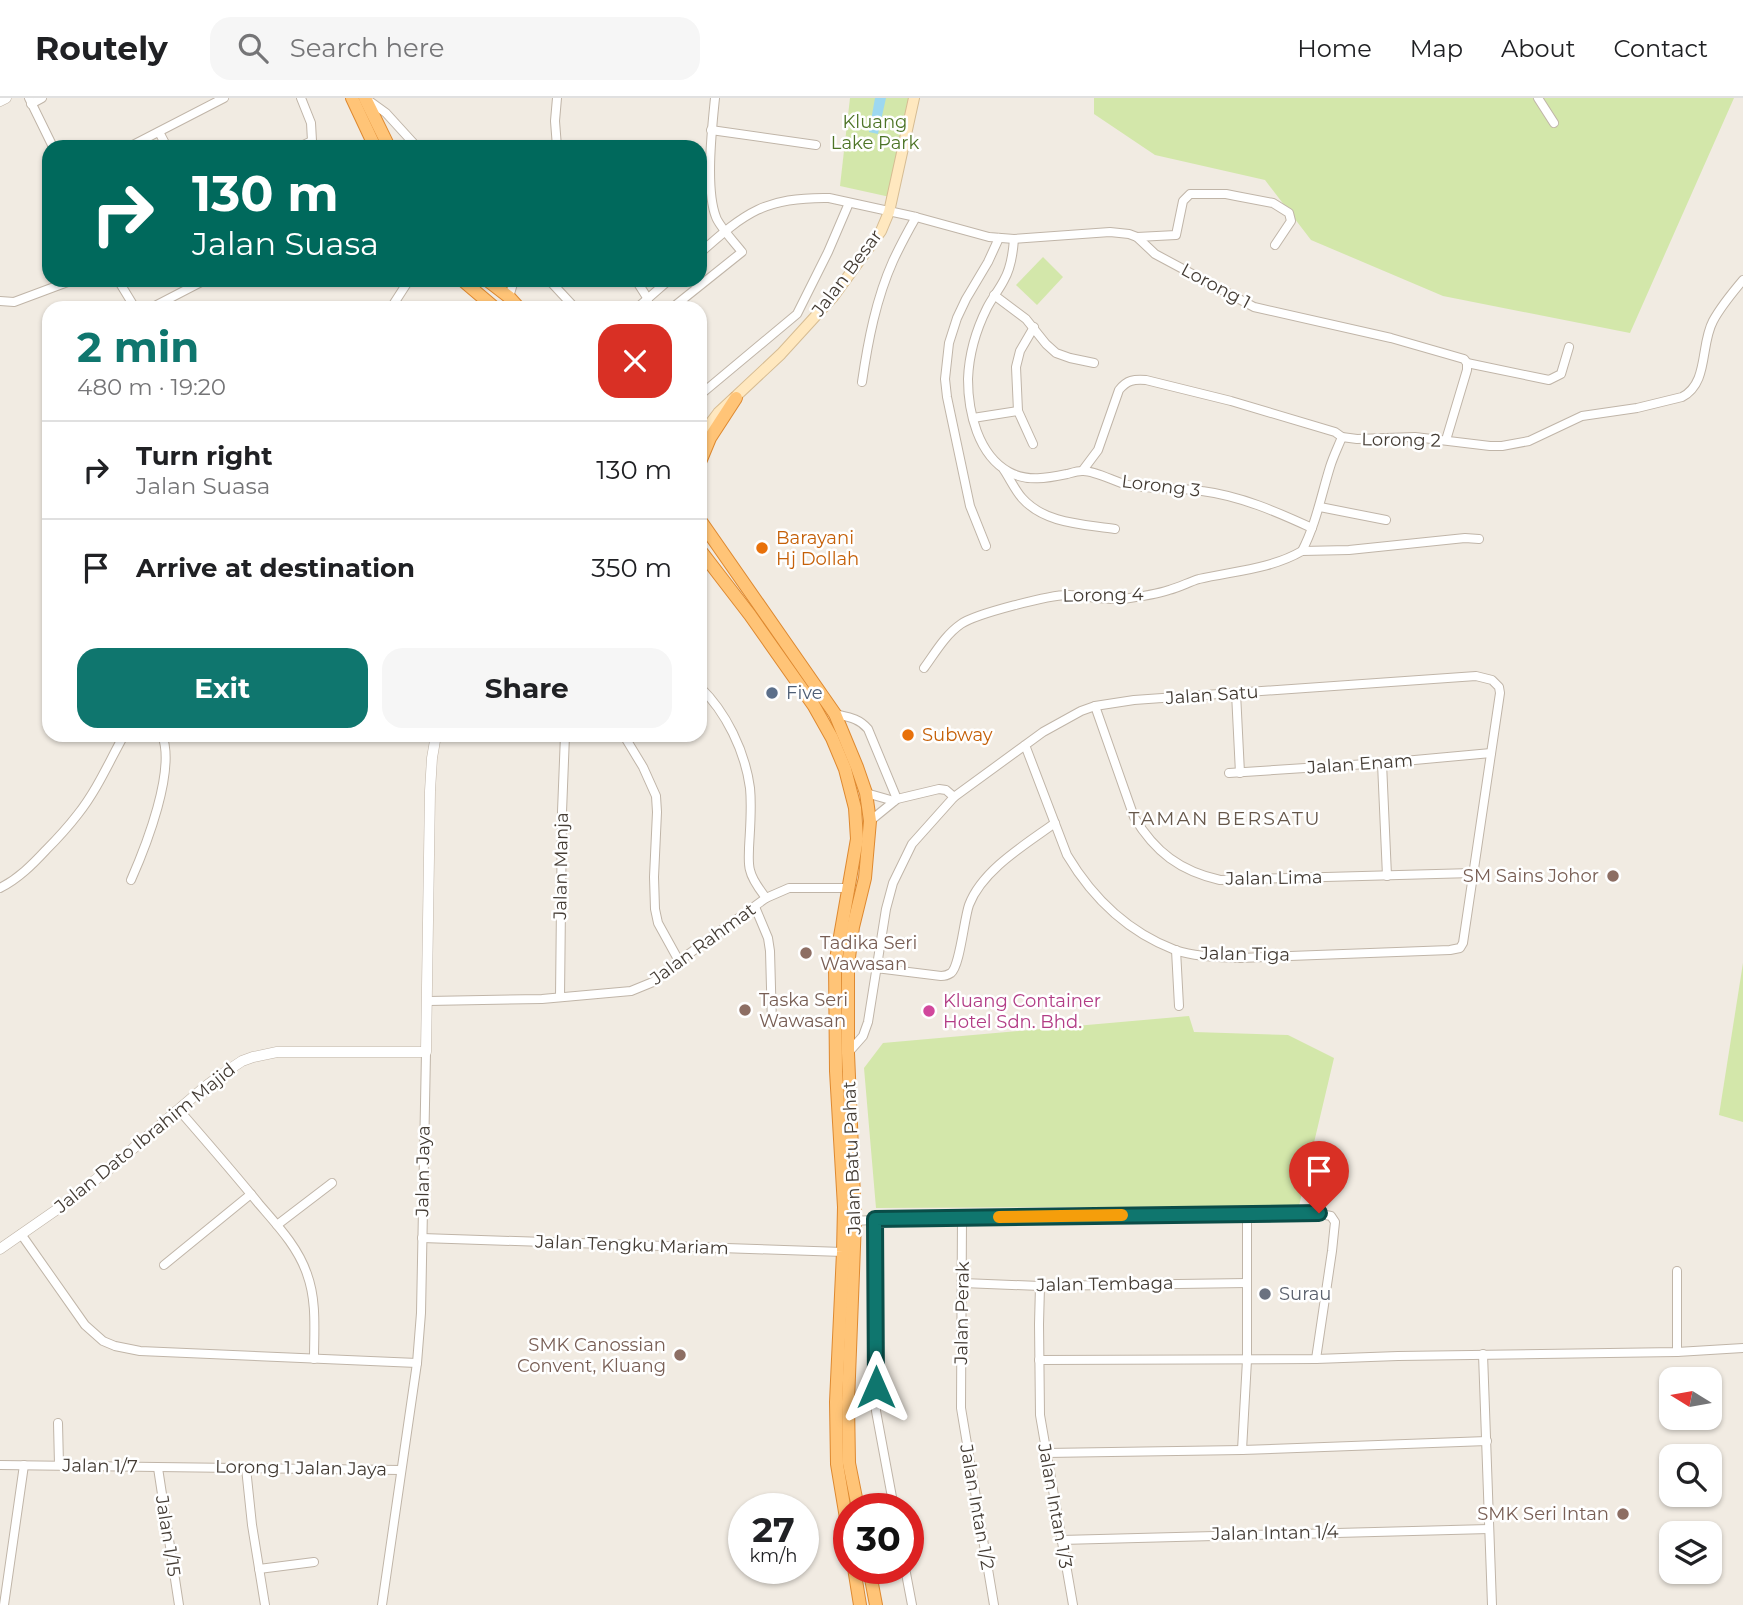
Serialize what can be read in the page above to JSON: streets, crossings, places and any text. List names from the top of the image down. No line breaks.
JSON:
{"streets":{"highway":["Jalan Batu Pahat"],"main road":["Jalan Besar"],"street":["Lorong 1","Lorong 2","Lorong 3","Lorong 4","Jalan Satu","Jalan Enam","Jalan Manja","Jalan Lima","Jalan Rahmat","Jalan Tiga","Jalan Dato Ibrahim Majid","Jalan Jaya","Jalan Tengku Mariam","Jalan Tembaga","Jalan Perak","Jalan 1/7","Lorong 1 Jalan Jaya","Jalan Intan 1/3","Jalan Intan 1/2","Jalan Intan 1/4","Jalan 1/15"]},"crossings":[["Lorong 2","Lorong 3"],["Jalan Satu","Jalan Enam"],["Jalan Satu","Jalan Lima"],["Jalan Satu","Jalan Tiga"],["Jalan Satu","Jalan Batu Pahat"],["Jalan Manja","Jalan Rahmat"],["Jalan Lima","Jalan Tiga"],["Jalan Rahmat","Jalan Batu Pahat"],["Jalan Rahmat","Jalan Jaya"],["Jalan Dato Ibrahim Majid","Jalan Jaya"],["Jalan Batu Pahat","Jalan Tengku Mariam"],["Jalan Jaya","Jalan Tengku Mariam"],["Jalan Jaya","Lorong 1 Jalan Jaya"],["Jalan Tembaga","Jalan Perak"],["Jalan Tembaga","Jalan Intan 1/3"],["Jalan Perak","Jalan Intan 1/2"],["Jalan 1/7","Lorong 1 Jalan Jaya"],["Jalan 1/7","Jalan 1/15"],["Jalan Intan 1/3","Jalan Intan 1/4"]],"districts":["TAMAN BERSATU"],"parks":["Kluang Lake Park"],"places":["Barayani Hj Dollah","Five","Subway","SM Sains Johor","Tadika Seri Wawasan","Taska Seri Wawasan","Kluang Container Hotel Sdn. Bhd.","Surau","SMK Canossian Convent, Kluang","SMK Seri Intan"],"north":"left","page":{"header":"Routely","search":"Search here","nav":["Home","Map","About","Contact"],"turn":["130 m","Jalan Suasa"],"heading":["2 min","480 m · 19:20"],"list":[{"name":"Turn right","note":"Jalan Suasa","value":"130 m"},{"name":"Arrive at destination","value":"350 m"}],"buttons":["Exit","Share"],"speed":"27 km/h","limit":"30"}}
